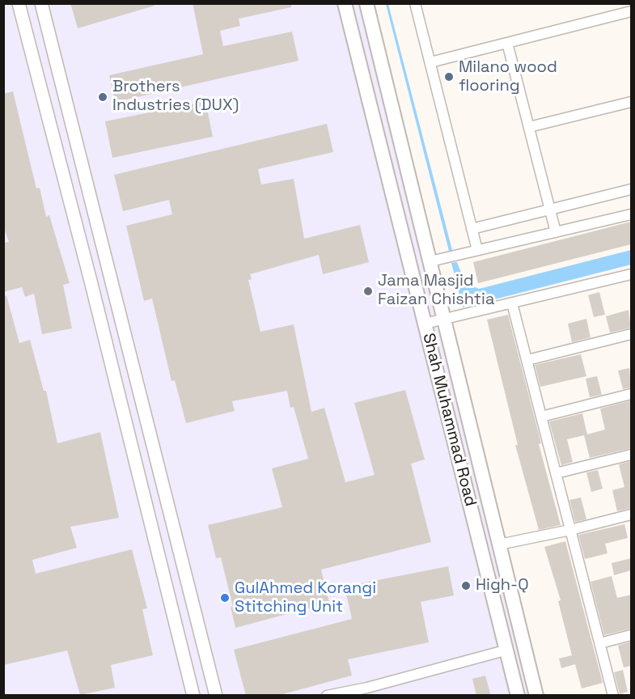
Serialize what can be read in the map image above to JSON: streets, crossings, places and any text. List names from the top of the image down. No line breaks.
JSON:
{"streets":{"main road":["Shah Muhammad Road"]},"places":["Milano wood flooring","Brothers Industries (DUX)","Jama Masjid Faizan Chishtia","High-Q","GulAhmed Korangi Stitching Unit"]}
